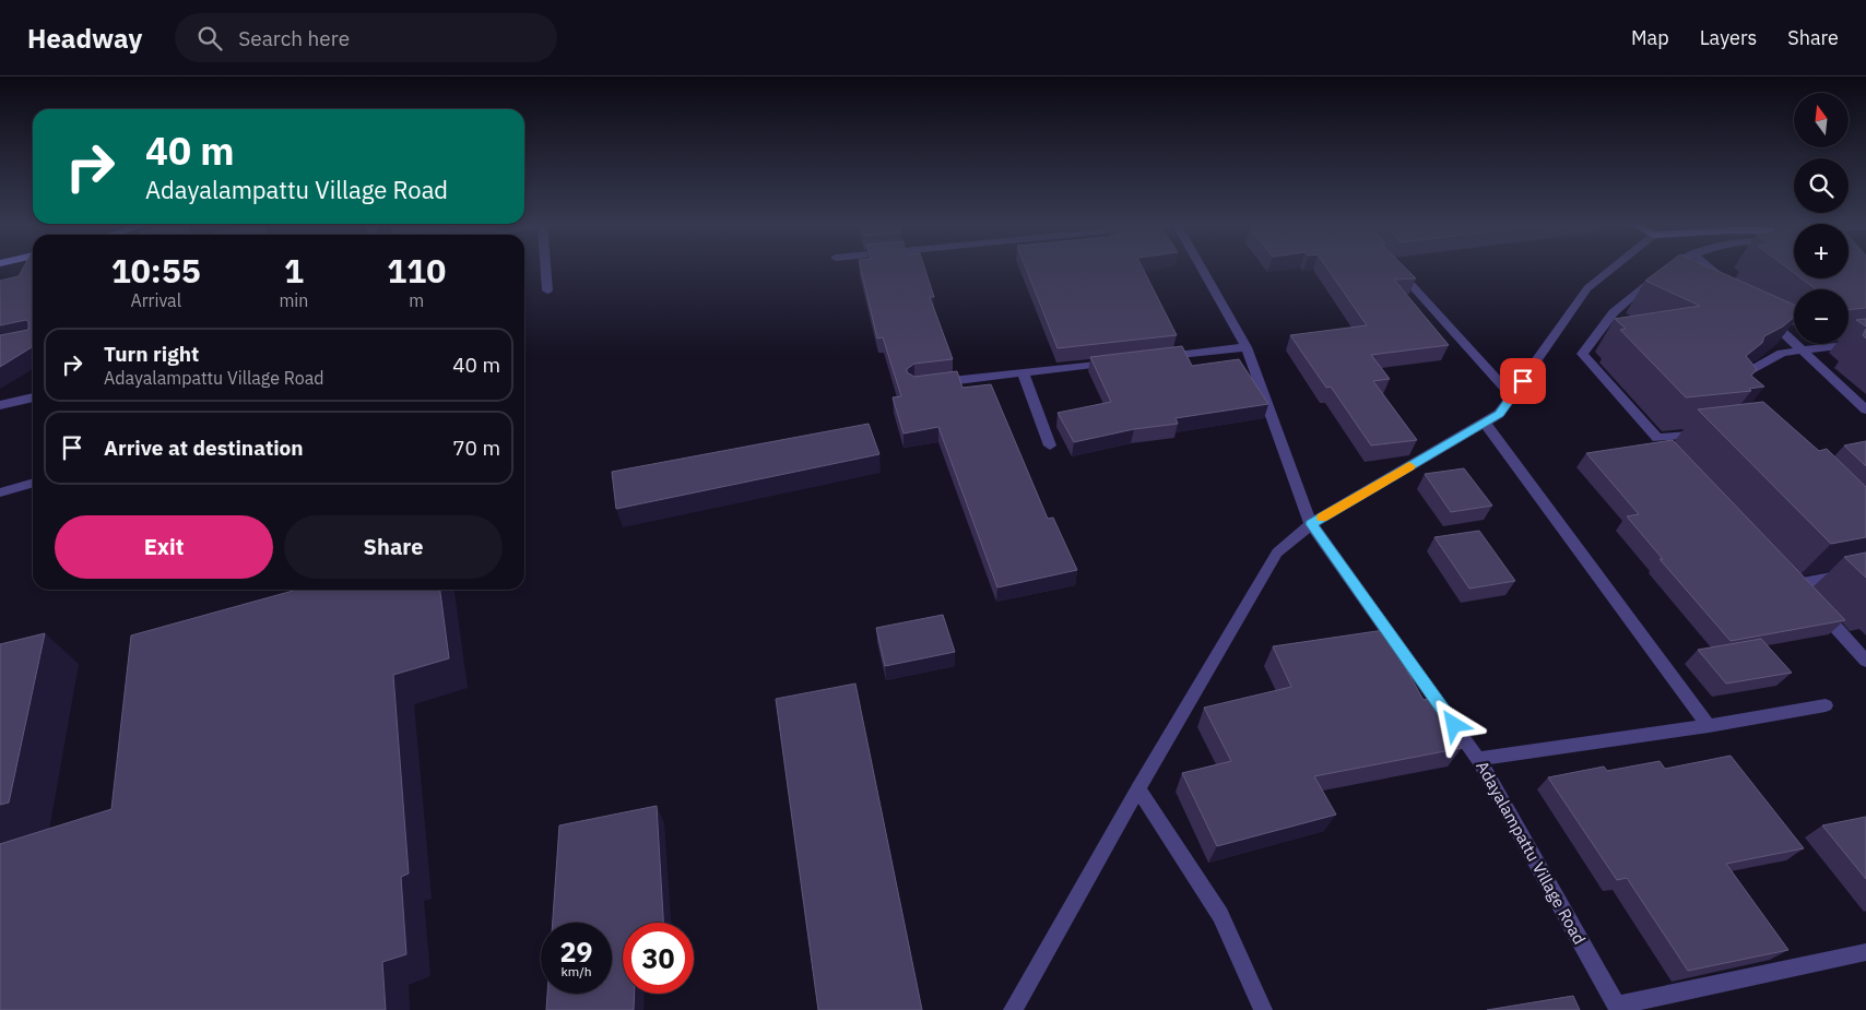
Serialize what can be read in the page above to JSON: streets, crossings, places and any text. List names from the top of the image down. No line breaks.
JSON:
{"streets":{"street":["Adayalampattu Village Road"]},"north":"top","page":{"header":"Headway","search":"Search here","nav":["Map","Layers","Share"],"map_buttons":["+","−"],"turn":["40 m","Adayalampattu Village Road"],"eta":["10:55","Arrival","1","min","110","m"],"list":[{"name":"Turn right","note":"Adayalampattu Village Road","value":"40 m"},{"name":"Arrive at destination","value":"70 m"}],"buttons":["Exit","Share"],"speed":"29 km/h","limit":"30"}}
